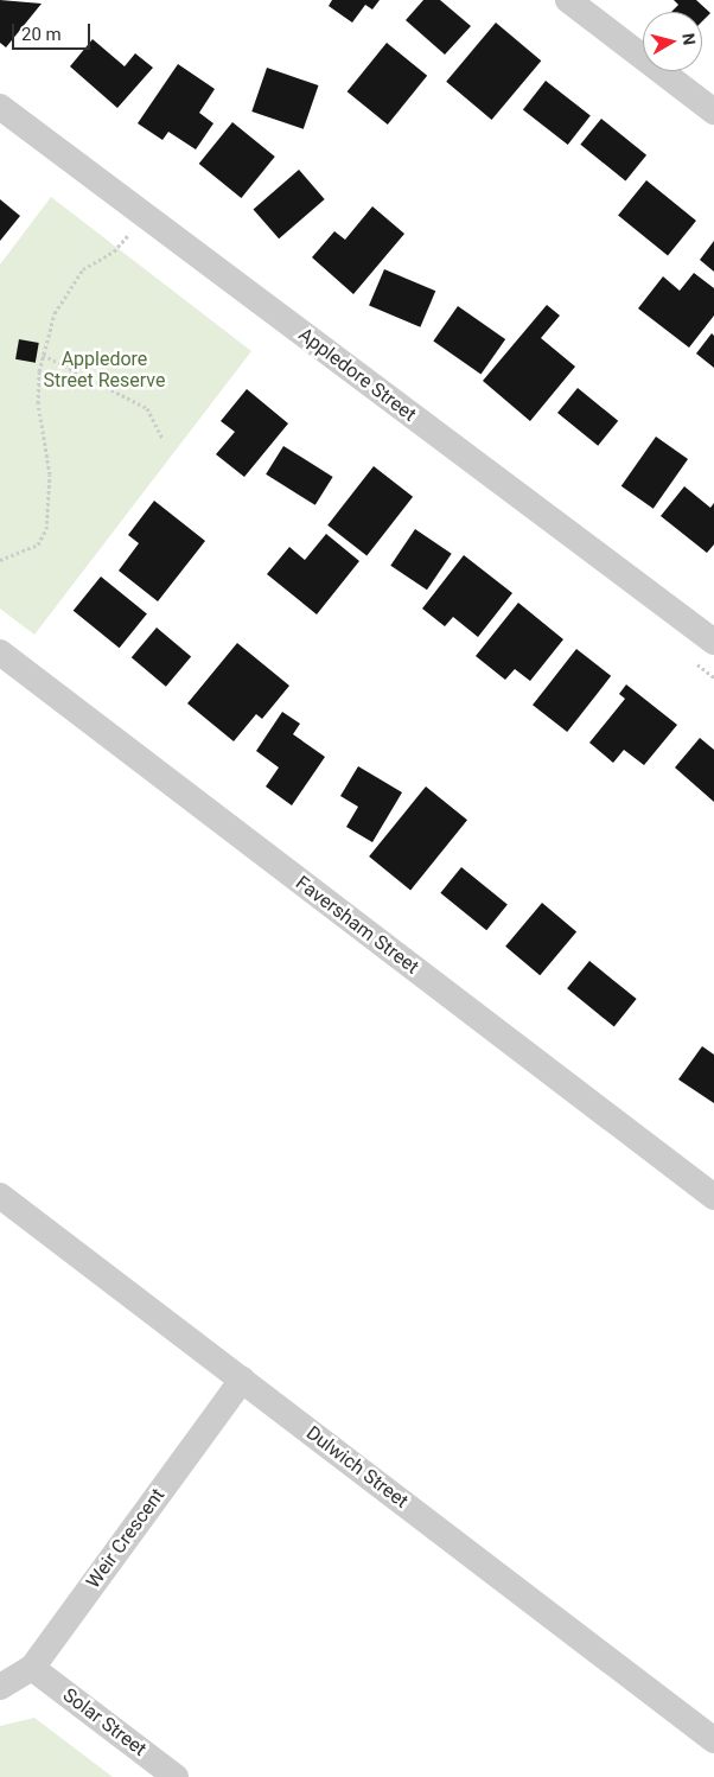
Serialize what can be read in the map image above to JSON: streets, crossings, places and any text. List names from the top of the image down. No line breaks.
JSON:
{"streets":{"street":["Appledore Street","Faversham Street","Dulwich Street","Weir Crescent","Solar Street"]},"crossings":[["Dulwich Street","Weir Crescent"],["Weir Crescent","Solar Street"]],"parks":["Appledore Street Reserve"],"scale_bar":"20 m","north":"right"}
